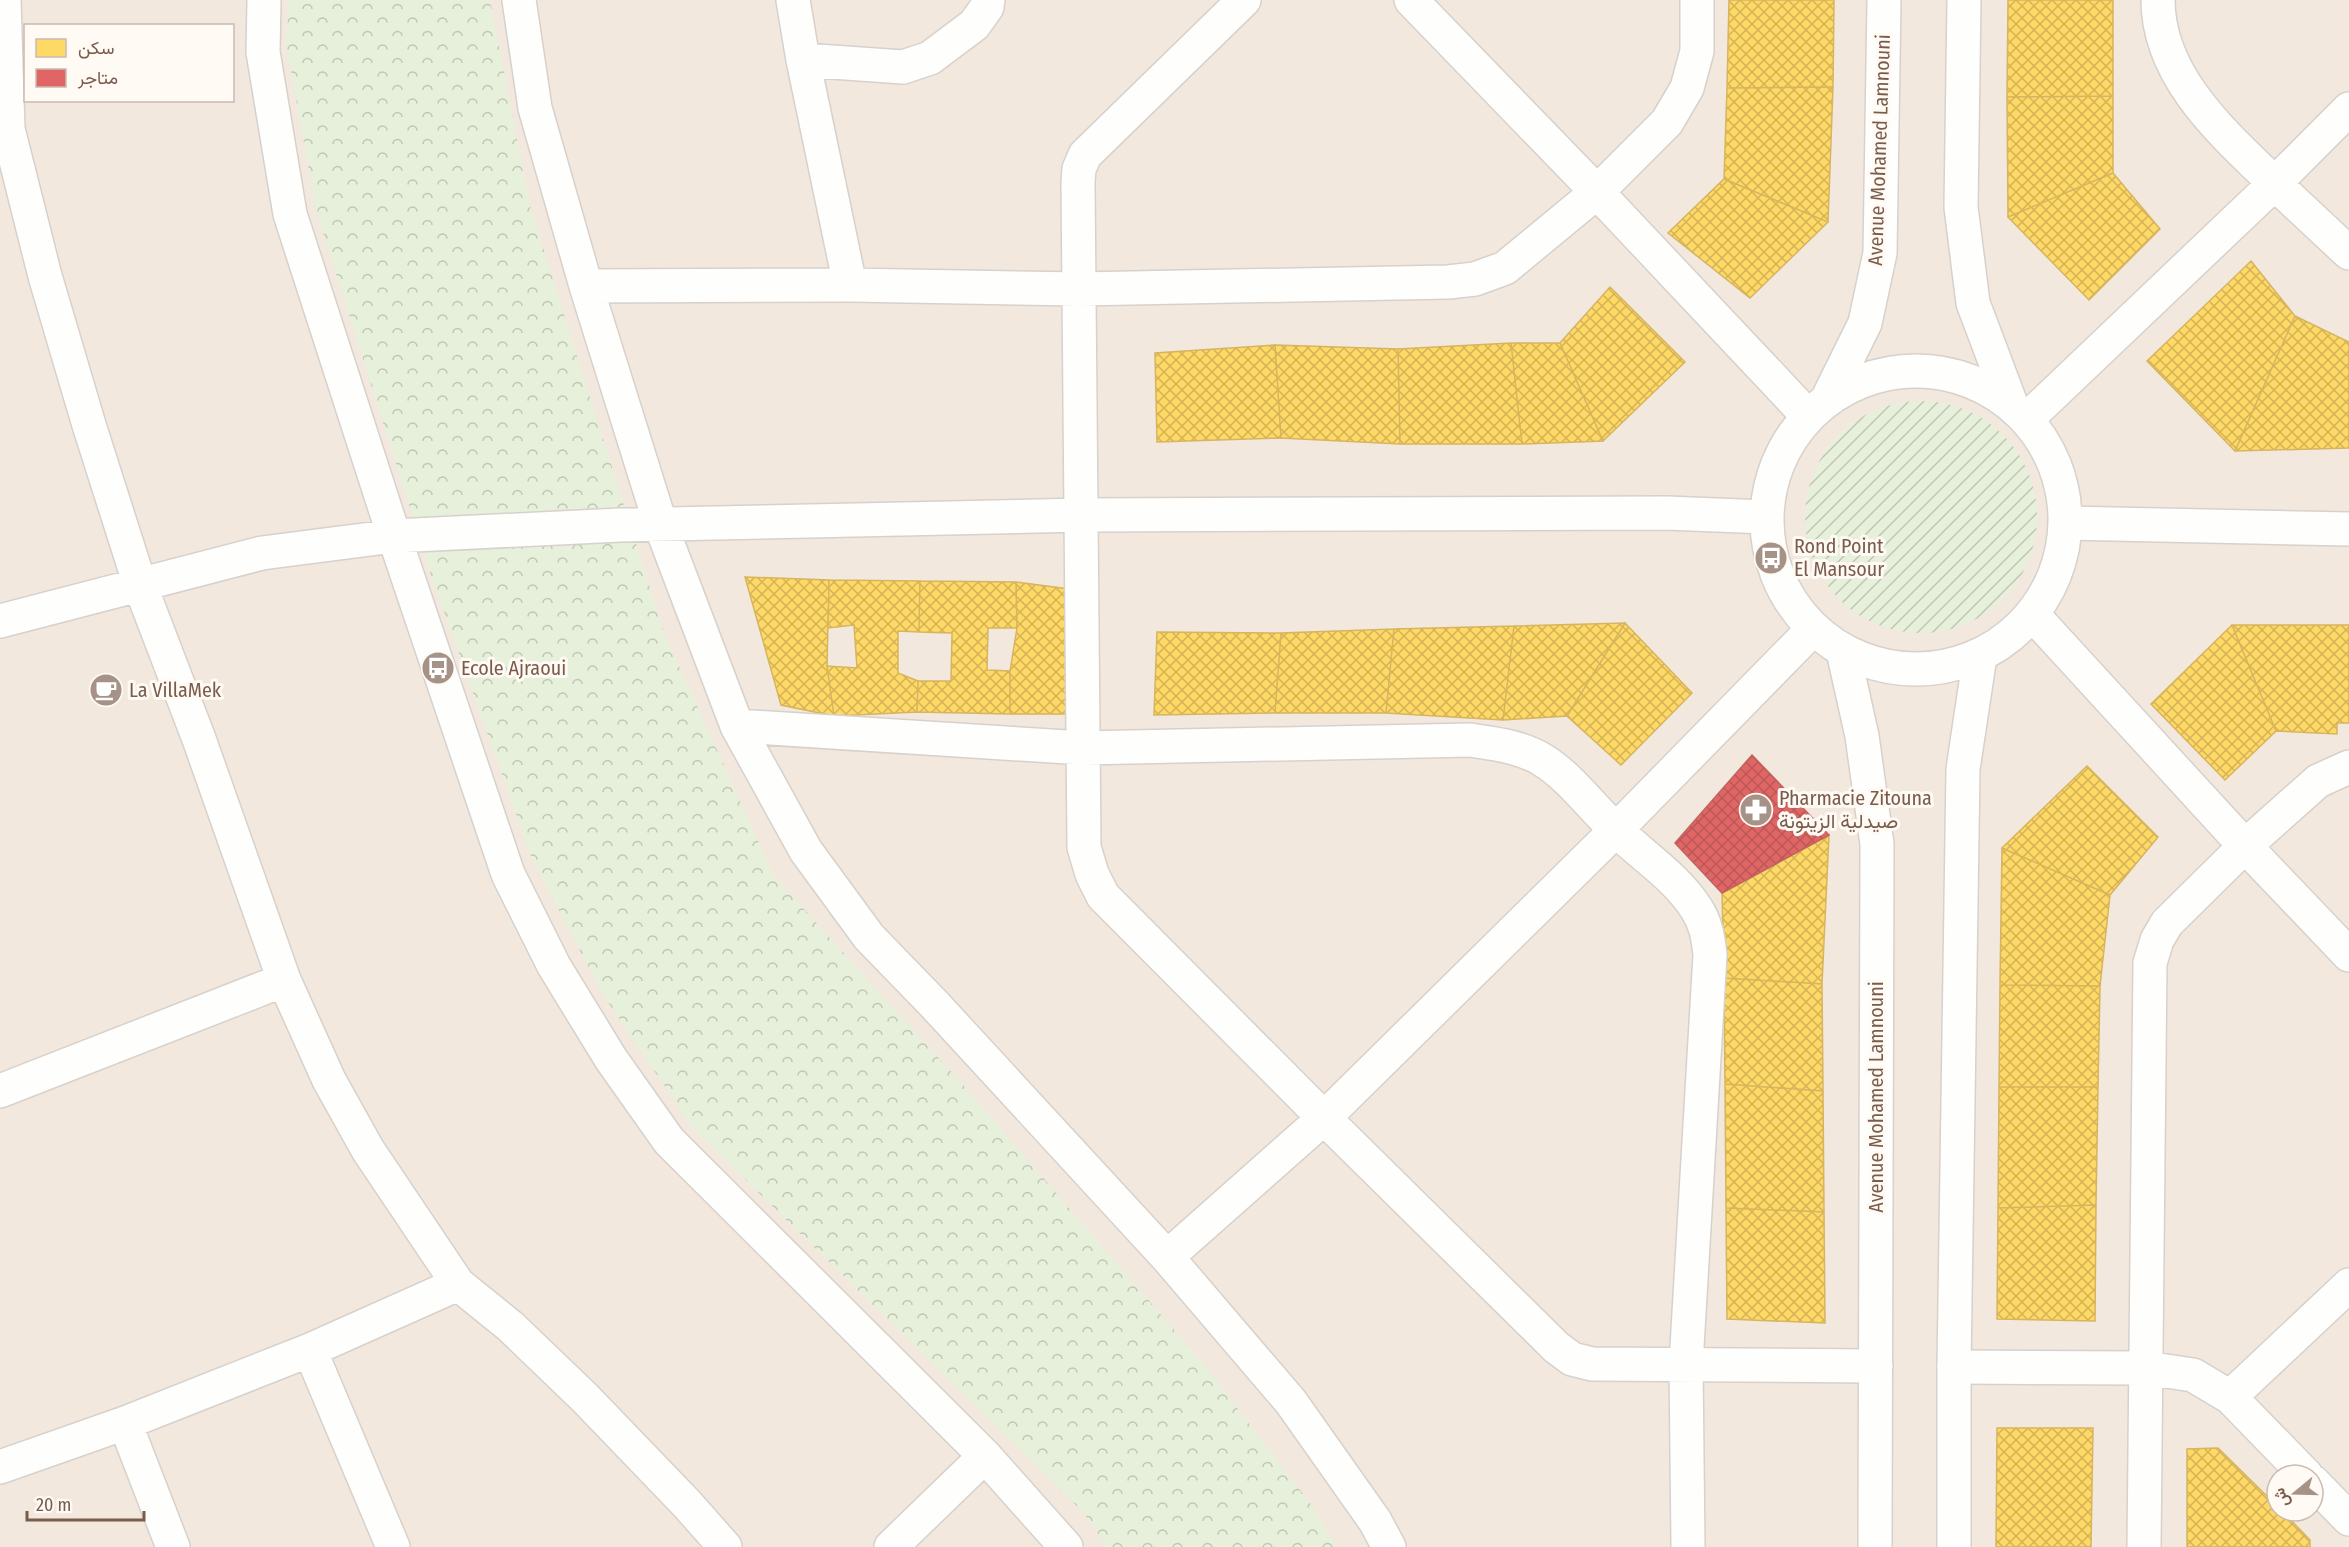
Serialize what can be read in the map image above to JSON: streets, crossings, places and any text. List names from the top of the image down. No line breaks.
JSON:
{"streets":{"street":["Avenue Mohamed Lamnouni"]},"places":{"bus stop":["Rond Point El Mansour","Ecole Ajraoui"],"cafe":["La VillaMek"],"pharmacy":["Pharmacie Zitouna صيدلية الزيتونة"]},"legend":["سكن","متاجر"],"scale_bar":"20 m","north":"left"}
